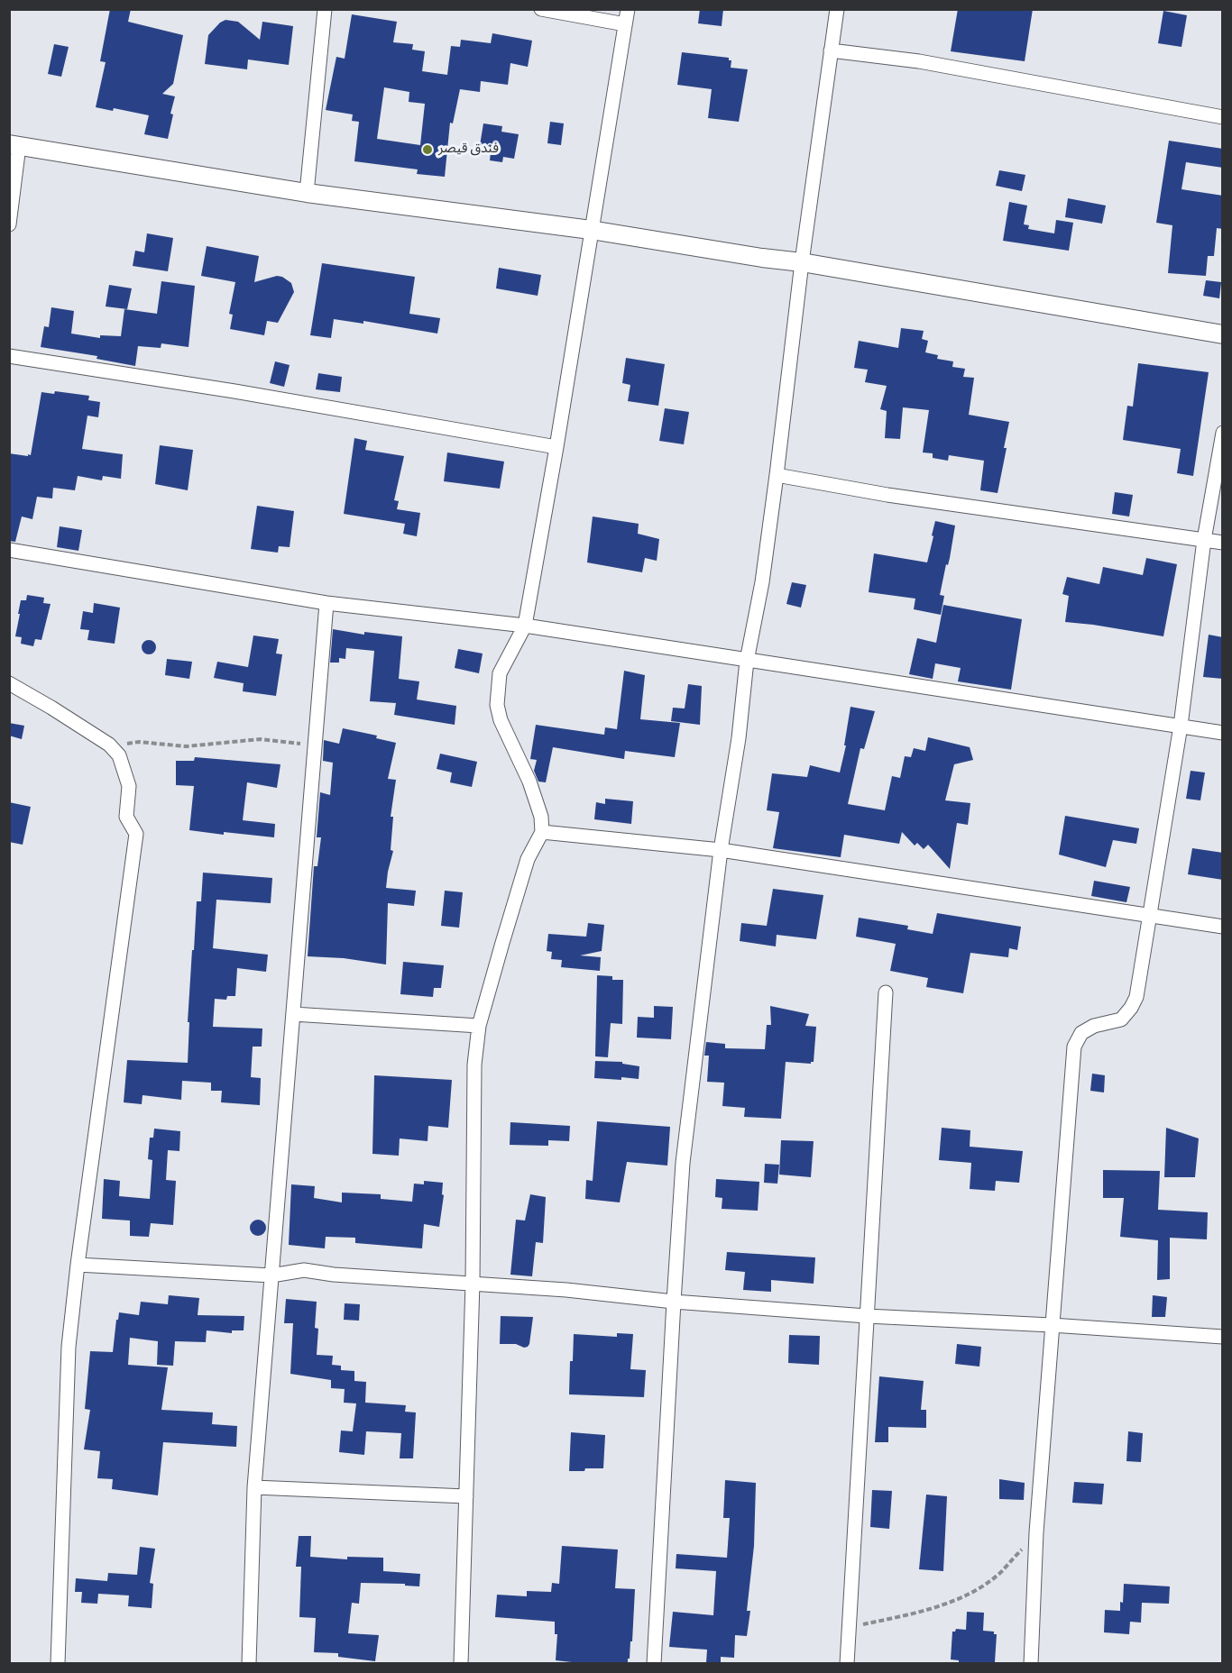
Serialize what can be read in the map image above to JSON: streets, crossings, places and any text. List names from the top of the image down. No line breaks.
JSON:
{"places":["فندق قيصر"]}
